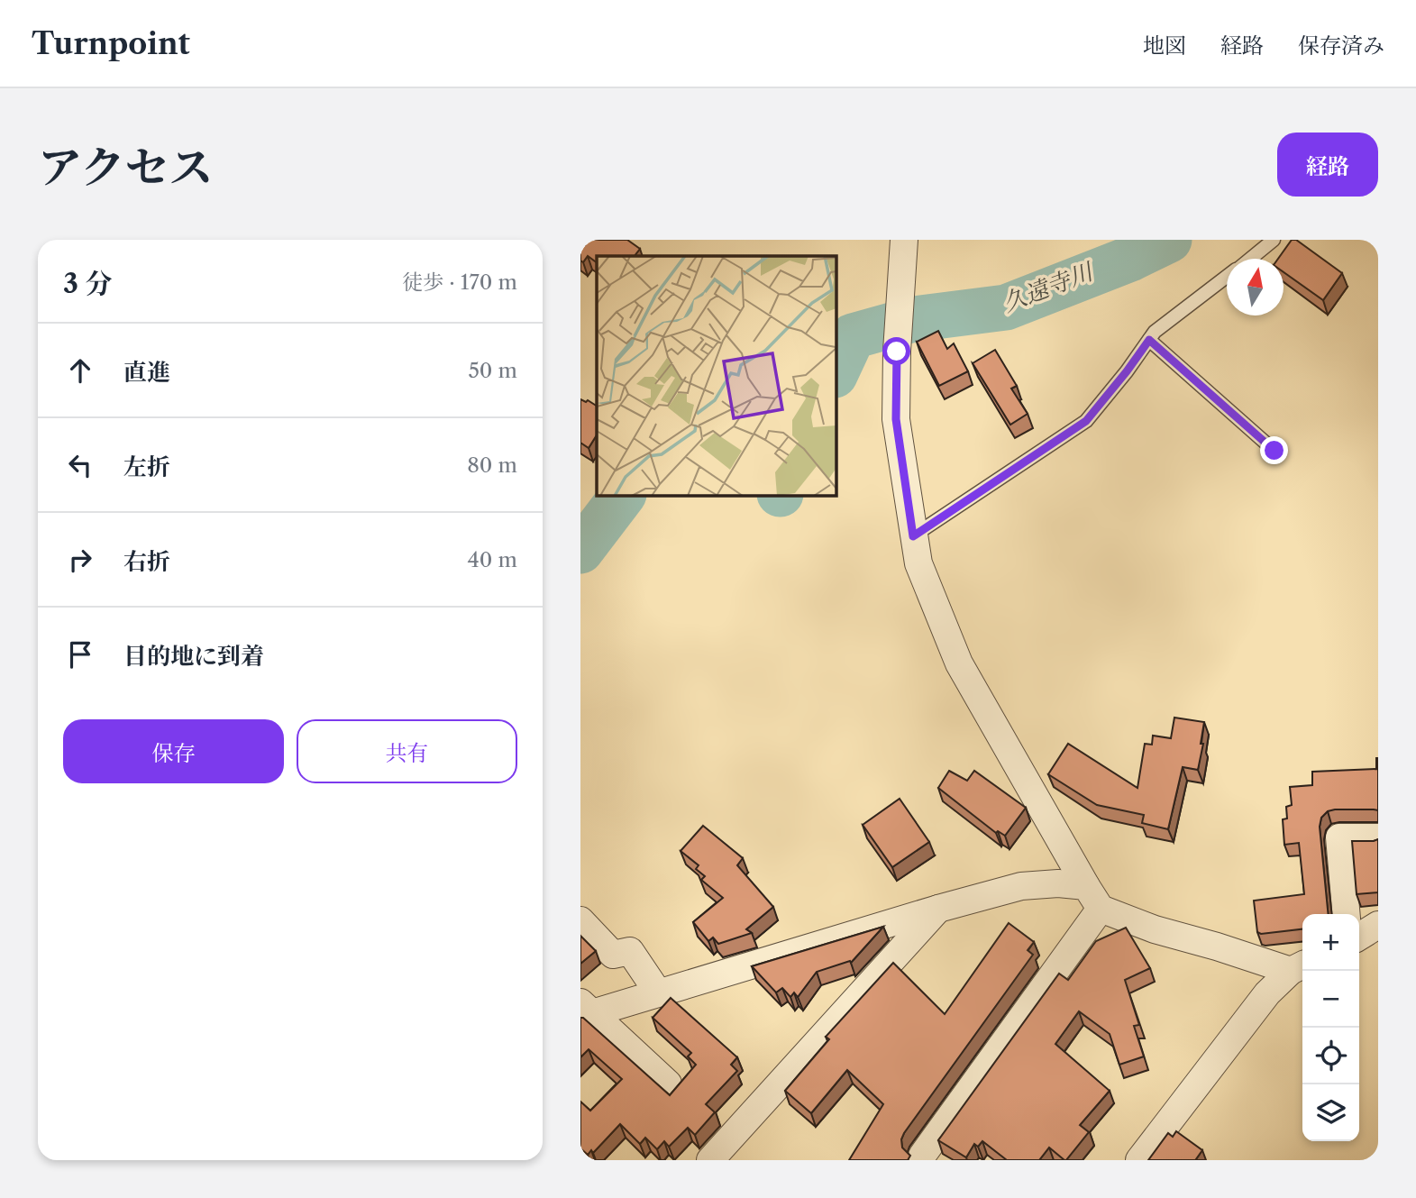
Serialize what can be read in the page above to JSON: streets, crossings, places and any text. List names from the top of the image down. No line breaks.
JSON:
{"water":["久遠寺川"],"north":"top","page":{"header":"Turnpoint","nav":["地図","経路","保存済み"],"title":"アクセス","buttons":["経路",["保存","共有"]],"heading":["3 分","徒歩 · 170 m"],"list":[["直進","50 m"],["左折","80 m"],["右折","40 m"],"目的地に到着"],"map_buttons":["+","−"]}}
